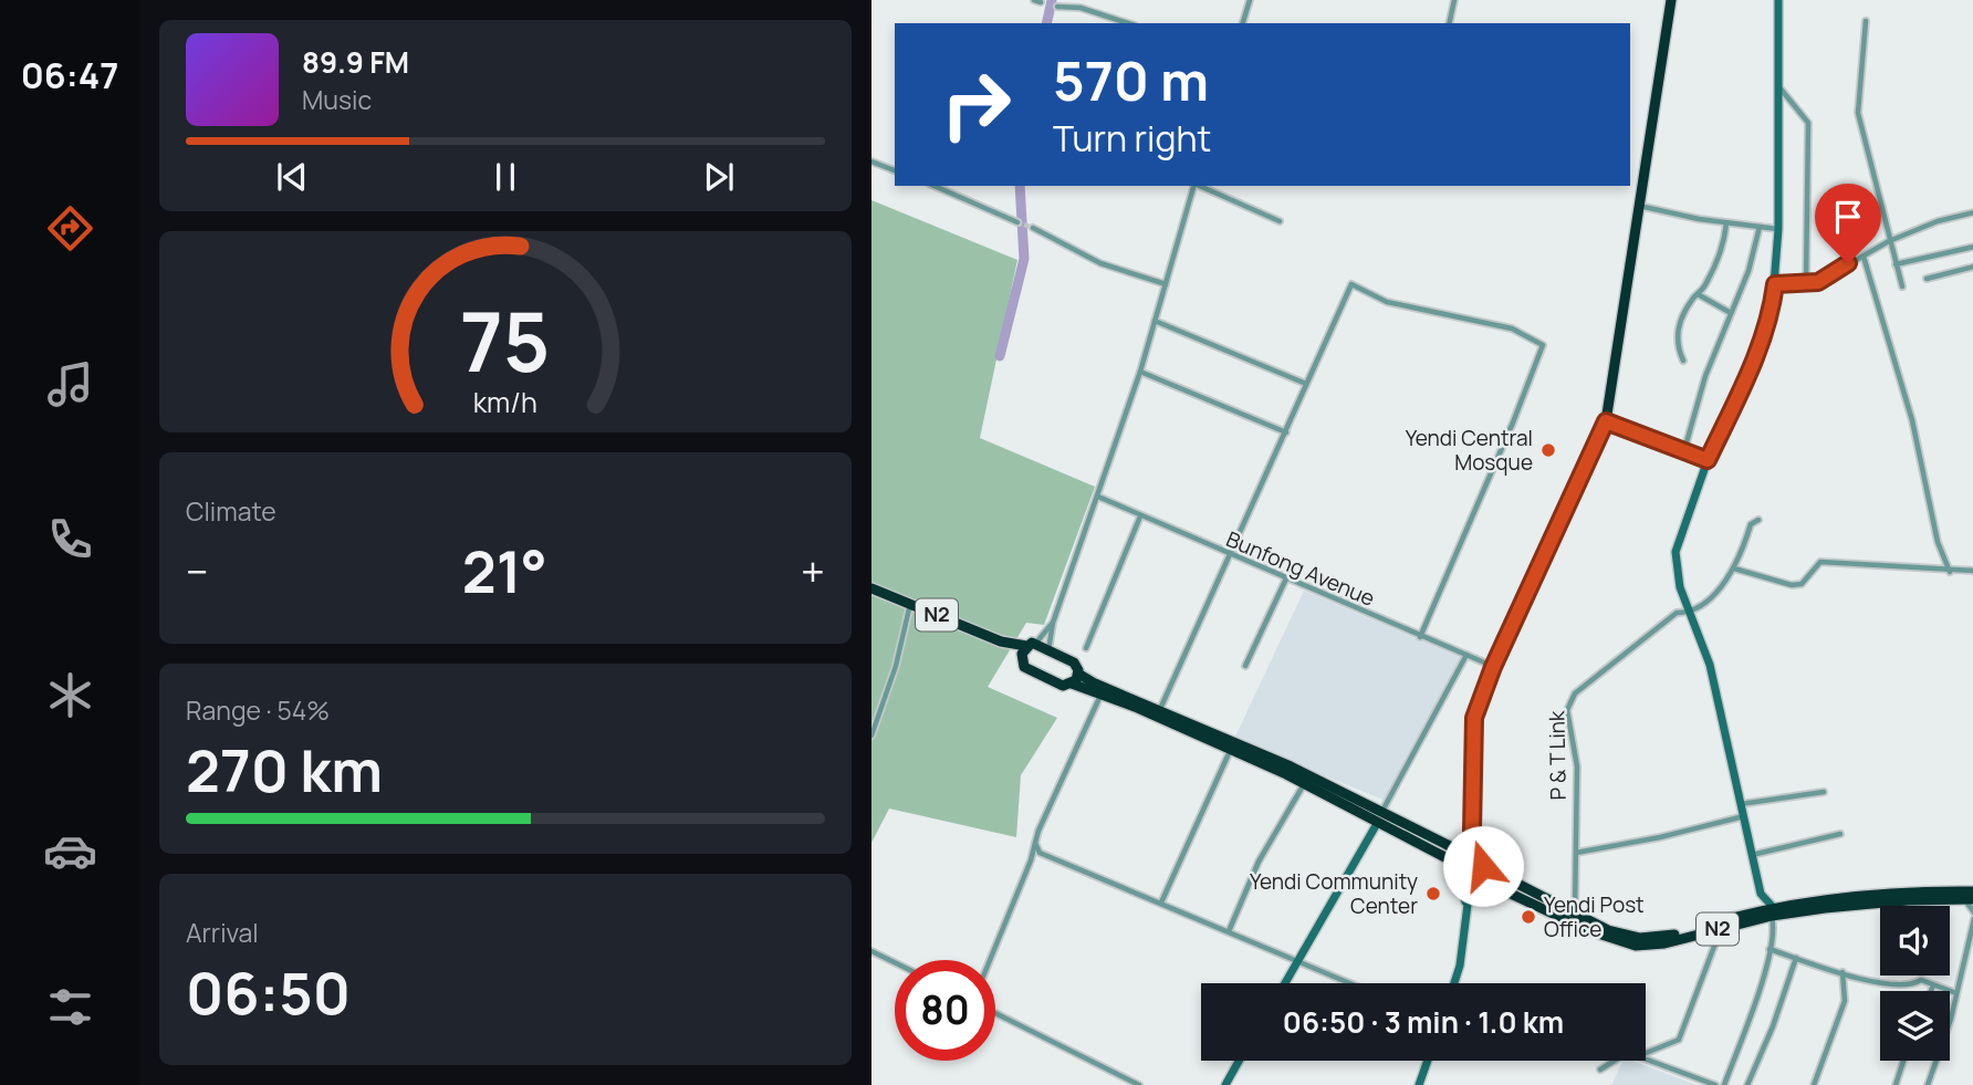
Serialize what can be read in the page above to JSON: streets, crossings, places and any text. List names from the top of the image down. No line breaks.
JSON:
{"streets":{"highway":["N2"],"street":["Bunfong Avenue","P & T Link"]},"crossings":[["N2","P & T Link"]],"places":["Yendi Central Mosque","Yendi Community Center","Yendi Post Office"],"page":{"tabs":"06:47","turn":["570 m","Turn right"],"song":["89.9 FM","Music"],"tile":["Climate",["Range · 54%","270 km"],["Arrival","06:50"]],"heat":["−","21°","+"],"limit":"80","trip":"06:50 · 3 min · 1.0 km","gauge":["75","km/h"]}}
